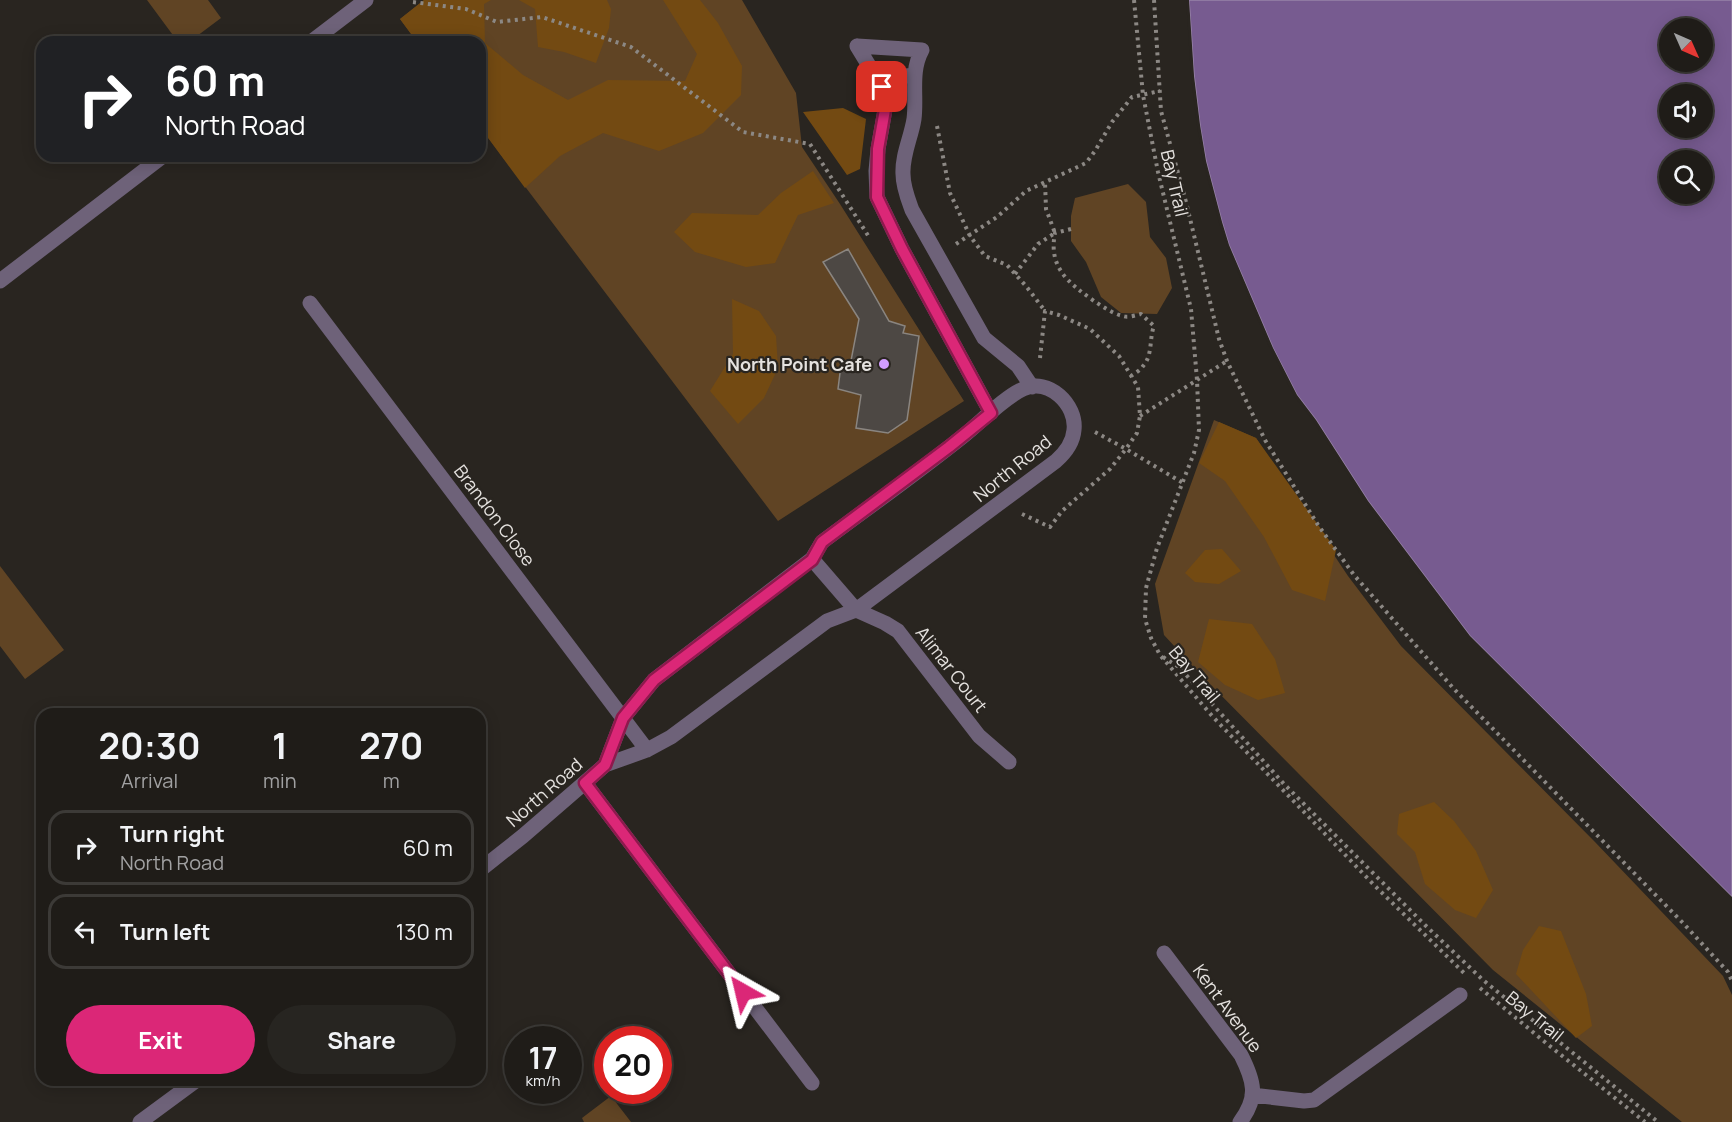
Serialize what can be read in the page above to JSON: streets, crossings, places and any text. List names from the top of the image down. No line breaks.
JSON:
{"streets":{"street":["North Road","Brandon Close","Alimar Court","Kent Avenue"],"path":["Bay Trail"]},"crossings":[["North Road","Brandon Close"],["North Road","Alimar Court"]],"places":["North Point Cafe"],"north":"bottom right","page":{"turn":["60 m","North Road"],"eta":["20:30","Arrival","1","min","270","m"],"list":[{"name":"Turn right","note":"North Road","value":"60 m"},{"name":"Turn left","value":"130 m"}],"buttons":["Exit","Share"],"speed":"17 km/h","limit":"20"}}
